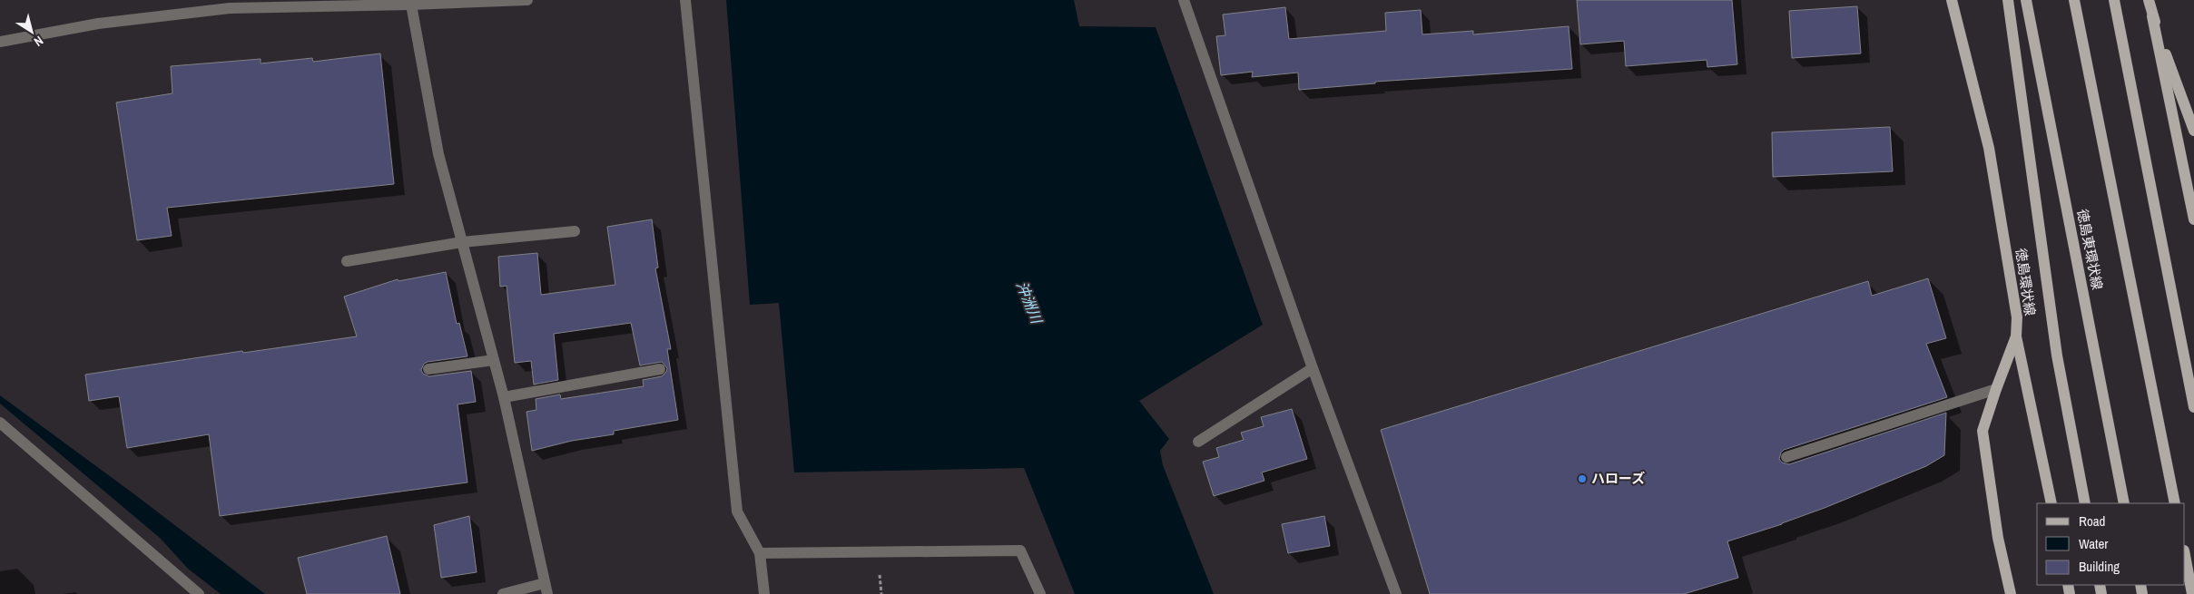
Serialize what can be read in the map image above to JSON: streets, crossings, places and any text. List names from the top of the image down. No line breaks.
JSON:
{"streets":{"main road":["徳島東環状線","徳島環状線"]},"water":["沖洲川"],"places":["ハローズ"],"legend":["Road","Water","Building"],"north":"bottom right"}
